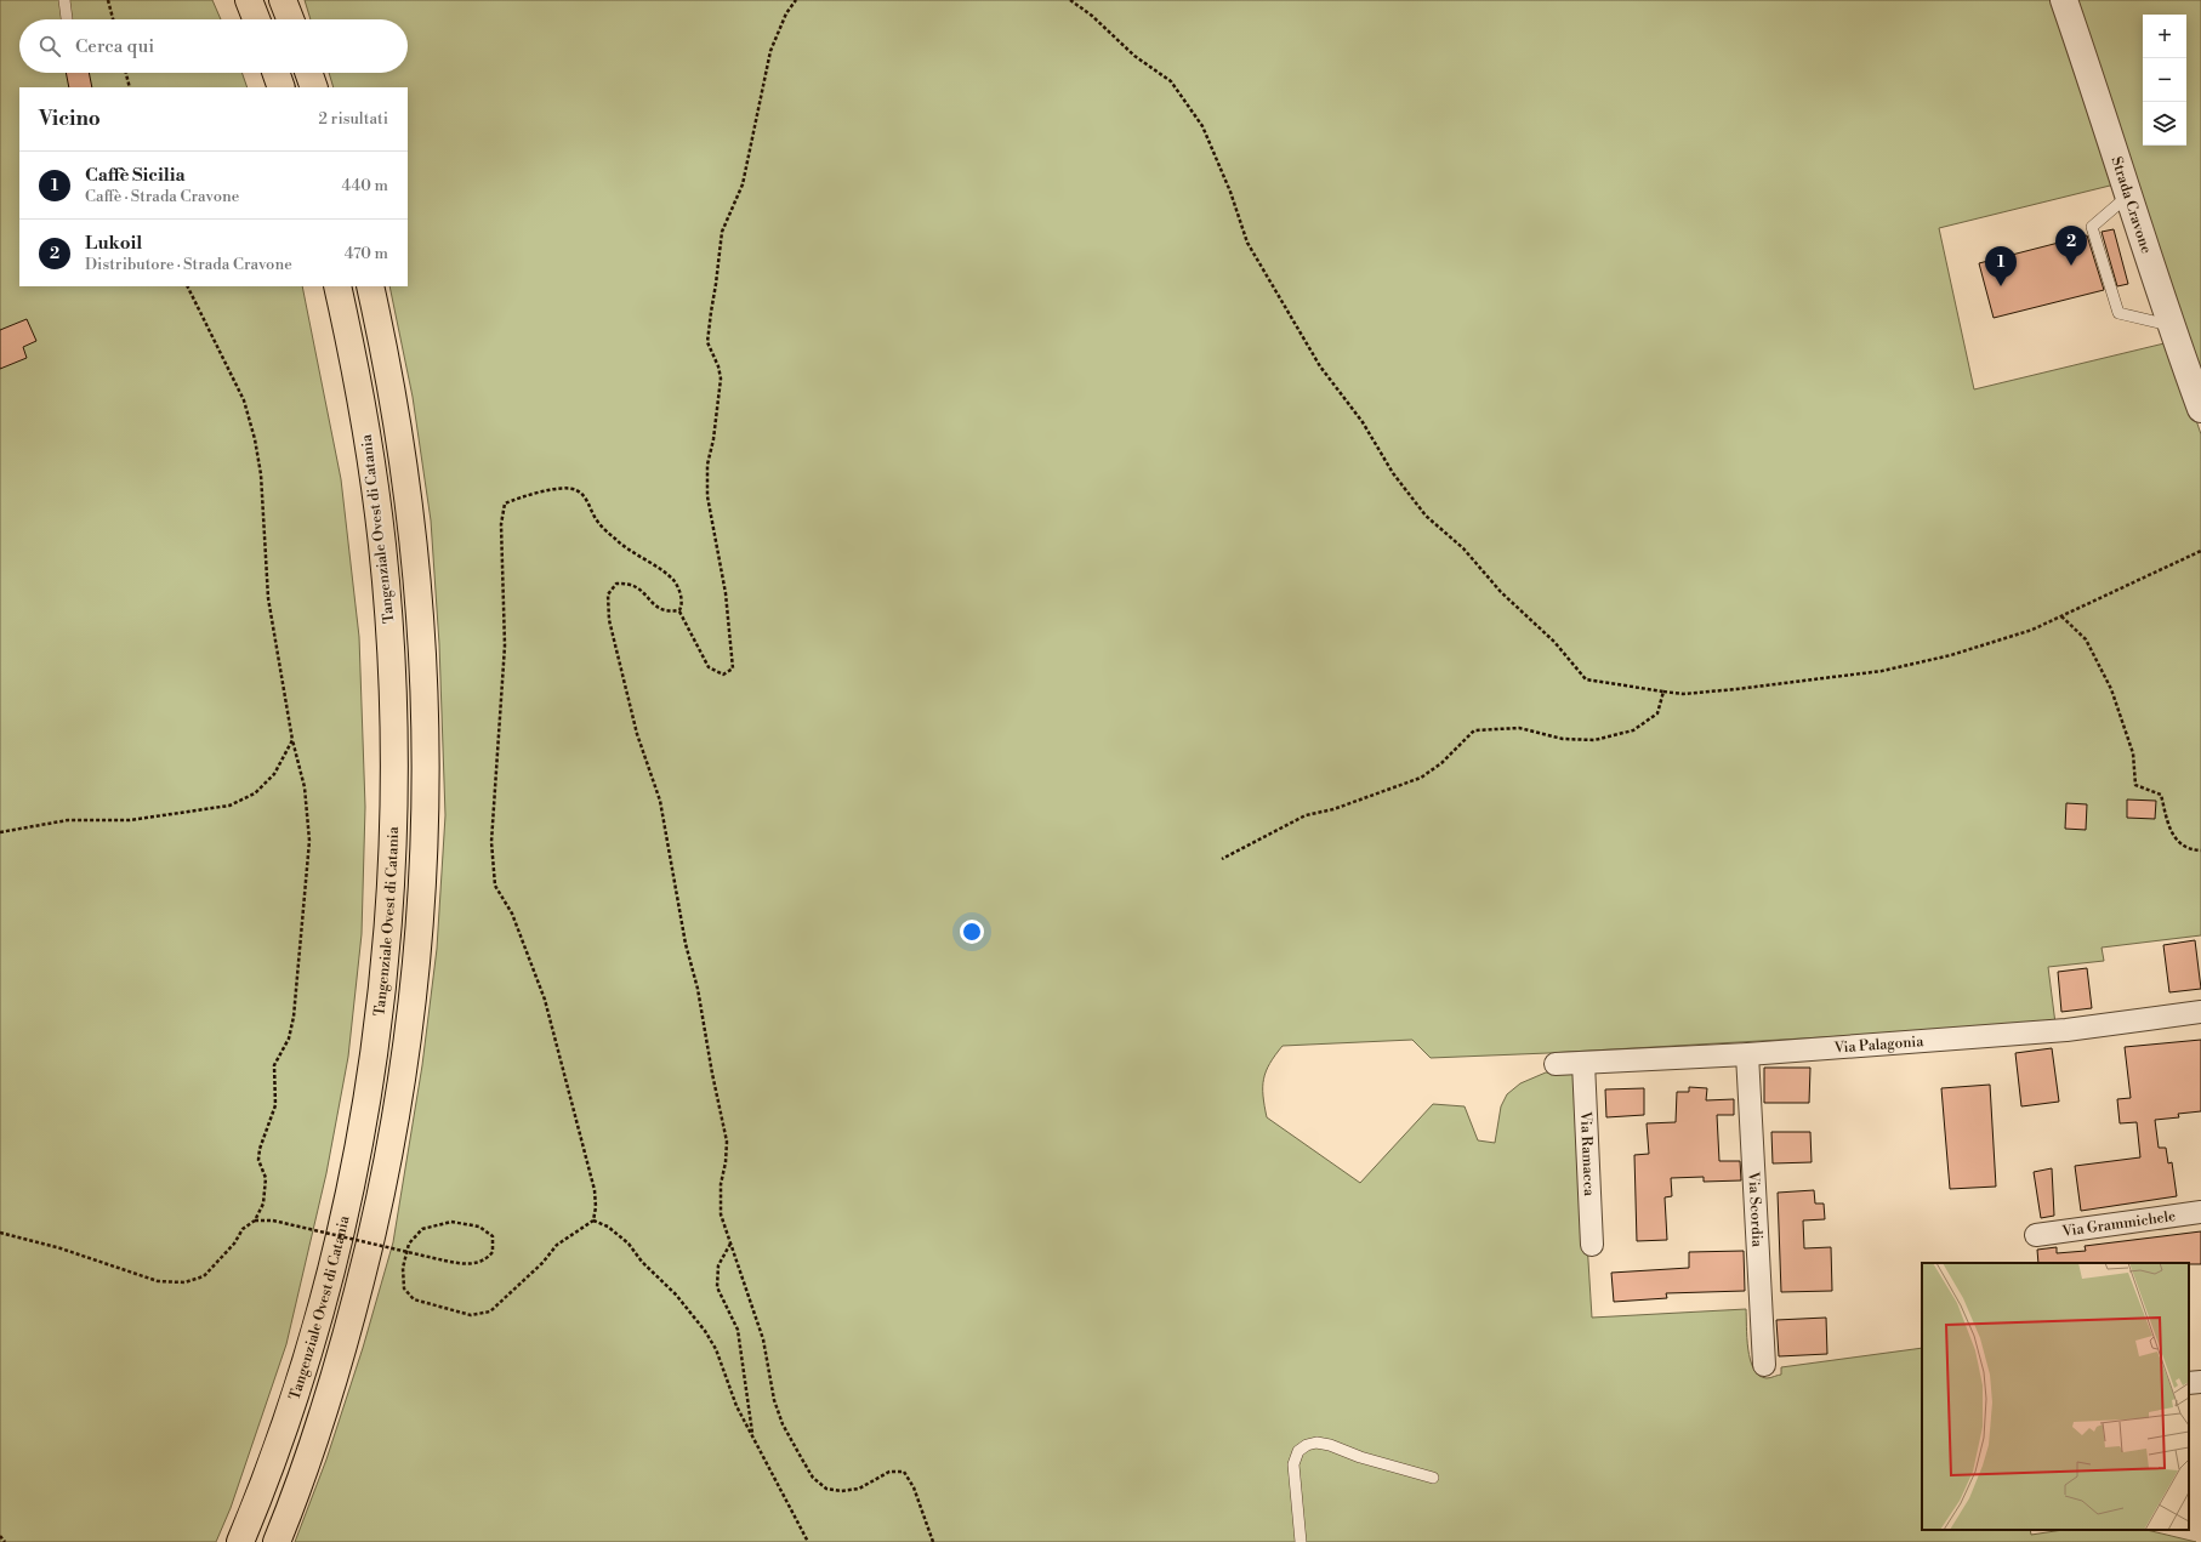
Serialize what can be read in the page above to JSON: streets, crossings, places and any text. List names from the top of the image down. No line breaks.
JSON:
{"streets":{"highway":["Tangenziale Ovest di Catania"],"street":["Strada Cravone","Via Palagonia","Via Ramacca","Via Scordia","Via Grammichele"]},"crossings":[["Via Palagonia","Via Ramacca"],["Via Palagonia","Via Scordia"]],"page":{"map_buttons":["+","−"],"search":"Cerca qui","heading":["Vicino","2 risultati"],"list":[{"mark":"1","name":"Caffè Sicilia","note":"Caffè · Strada Cravone","value":"440 m"},{"mark":"2","name":"Lukoil","note":"Distributore · Strada Cravone","value":"470 m"}],"pins":["2","1"]}}
